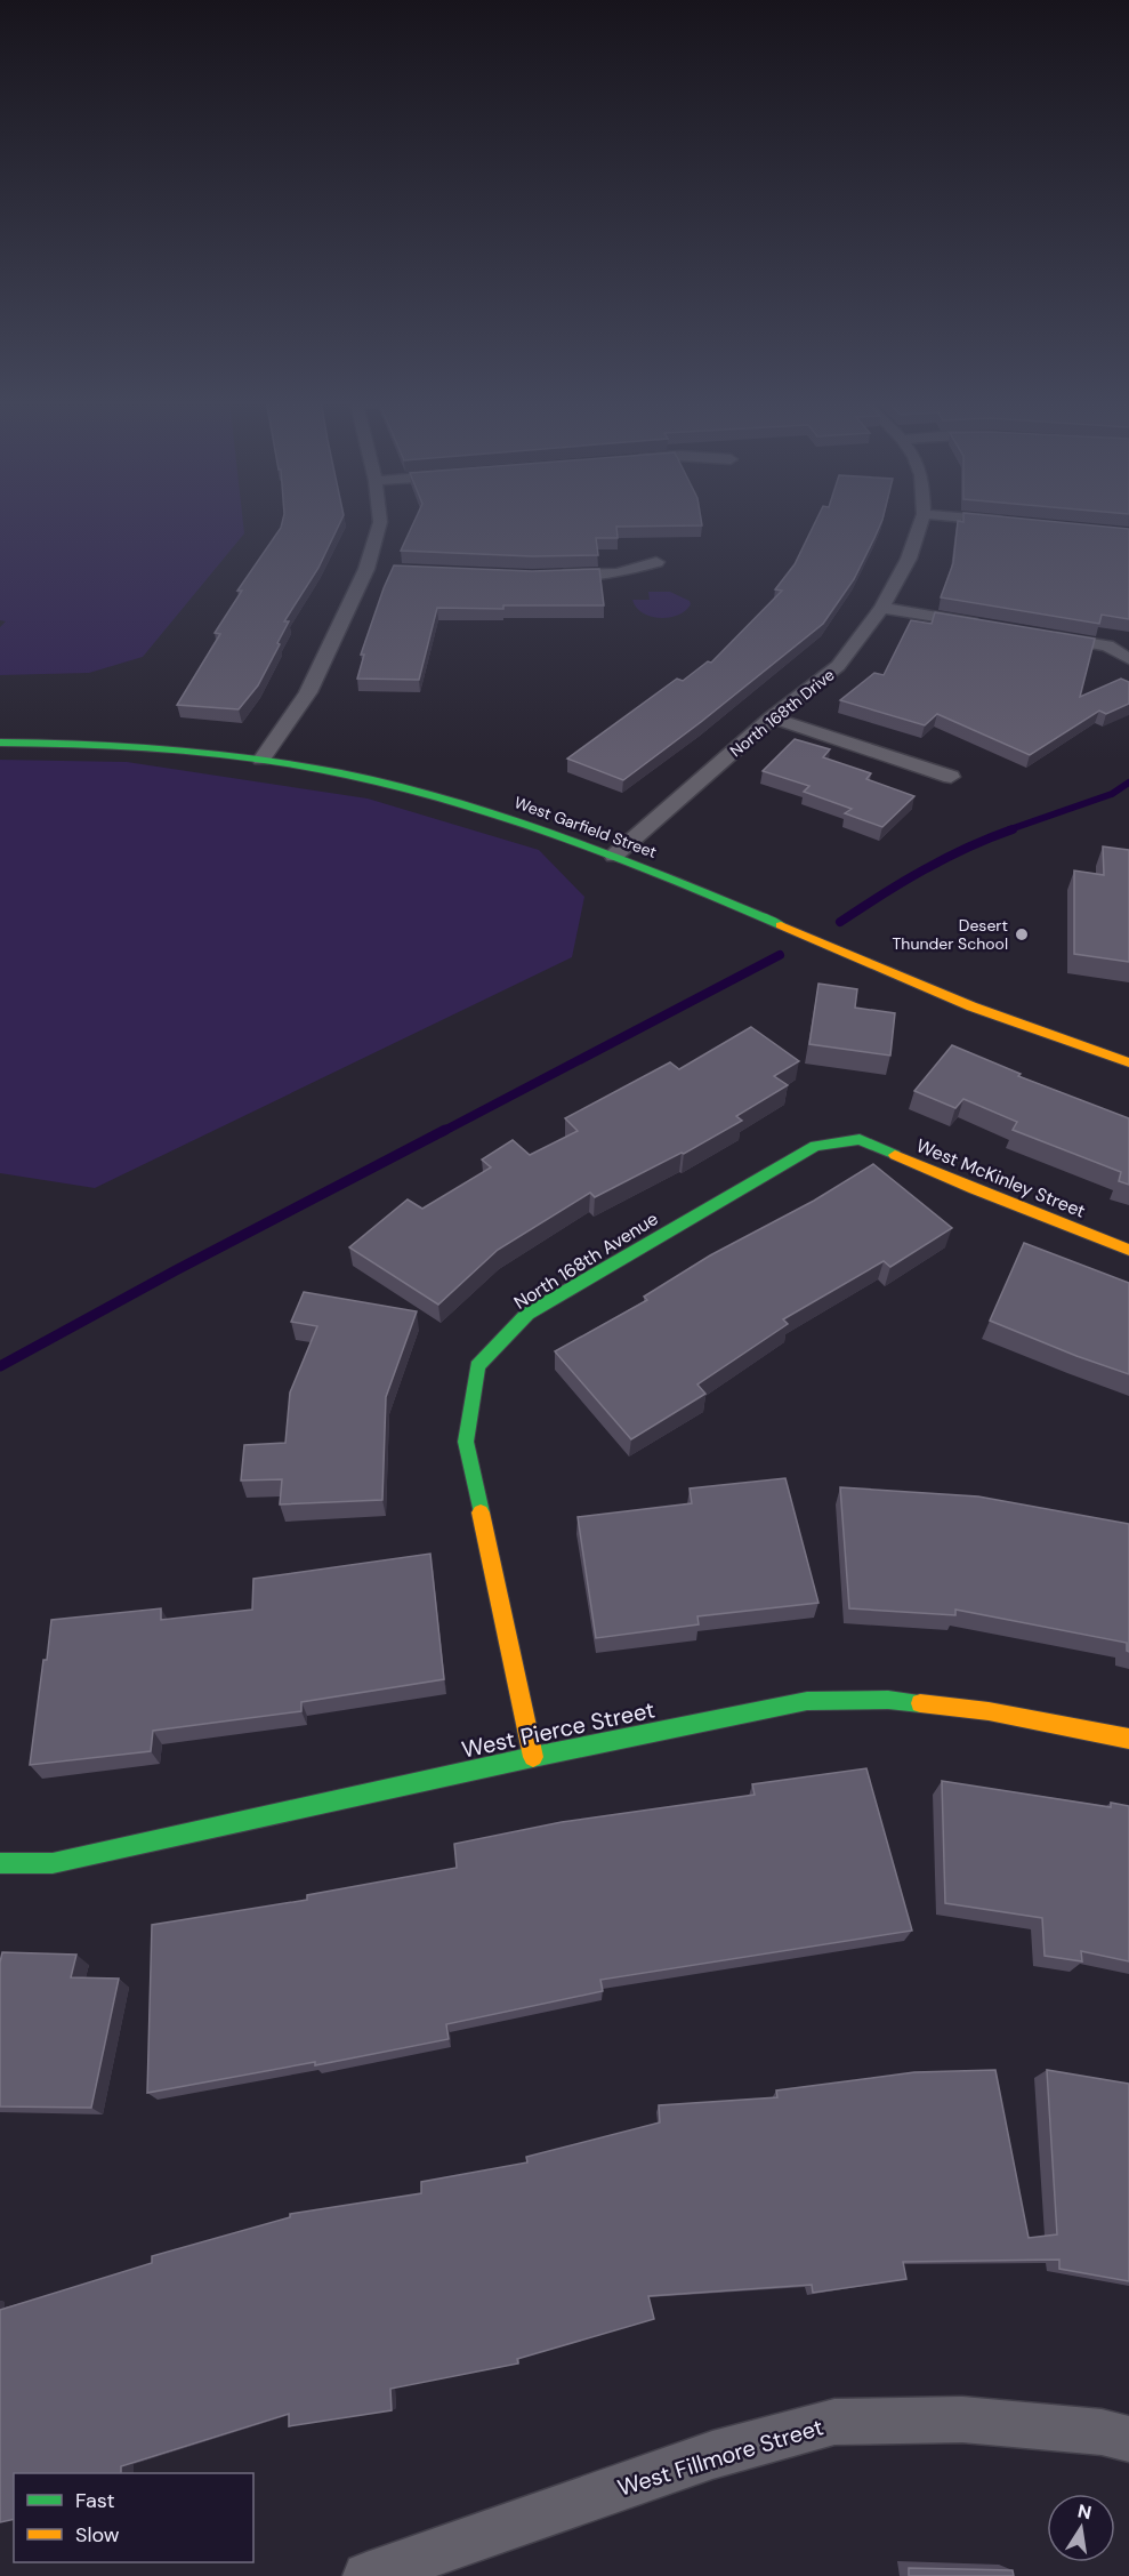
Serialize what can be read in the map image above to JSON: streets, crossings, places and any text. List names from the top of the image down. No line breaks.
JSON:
{"streets":{"street":["North 168th Drive","West Garfield Street","West McKinley Street","North 168th Avenue","West Pierce Street","West Fillmore Street"]},"crossings":[["North 168th Drive","West Garfield Street"],["West McKinley Street","North 168th Avenue"],["North 168th Avenue","West Pierce Street"]],"places":["Desert Thunder School"],"legend":["Fast","Slow"],"north":"top"}
